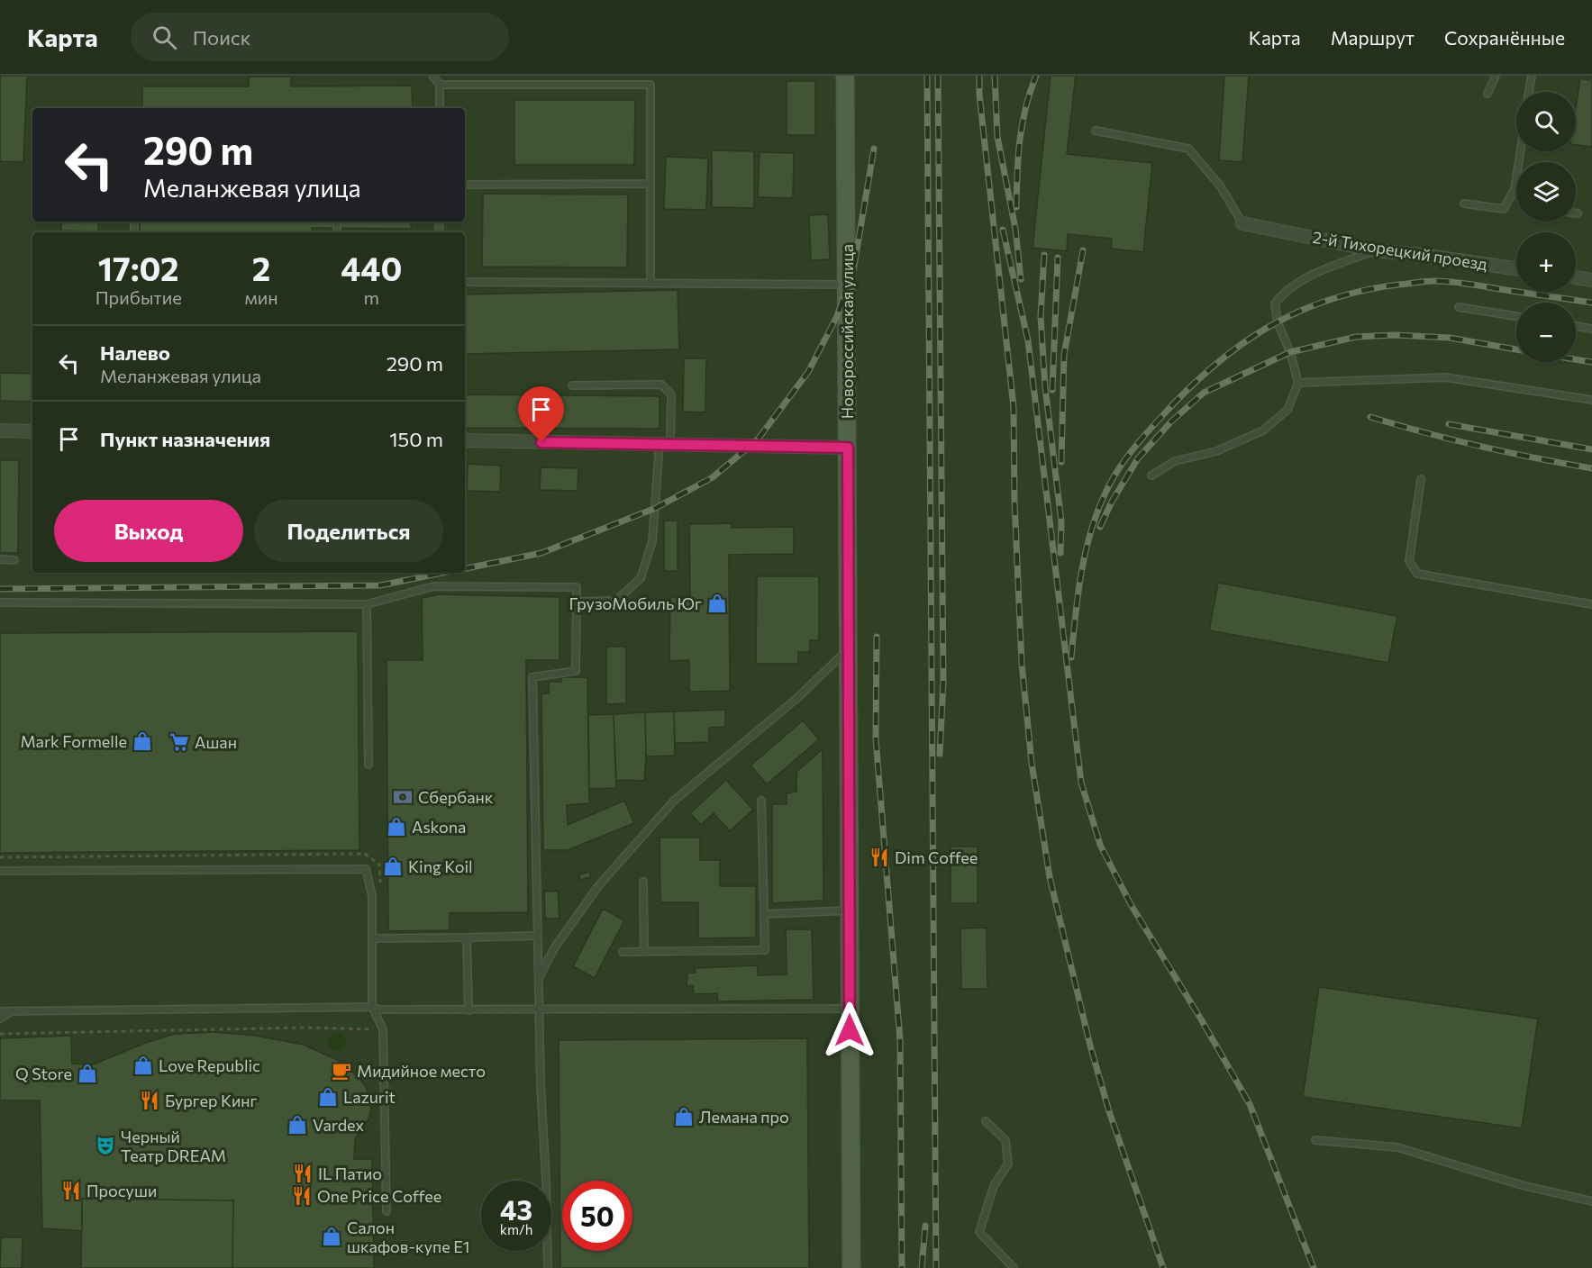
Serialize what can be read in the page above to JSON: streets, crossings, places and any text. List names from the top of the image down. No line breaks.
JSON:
{"streets":{"main road":["Новороссийская улица"],"street":["2-й Тихорецкий проезд"]},"places":{"shop":["ГрузоМобиль Юг","Mark Formelle","Askona","King Koil","Love Republic","Q Store","Lazurit","Лемана про","Vardex","Салон шкафов-купе Е1"],"supermarket":["Ашан"],"bank":["Сбербанк"],"restaurant":["Dim Coffee","Бургер Кинг","IL Патио","Просуши","One Price Coffee"],"cafe":["Мидийное место"],"theatre":["Черный Театр DREAM"]},"page":{"header":"Карта","search":"Поиск","nav":["Карта","Маршрут","Сохранённые"],"map_buttons":["+","−"],"turn":["290 m","Меланжевая улица"],"eta":["17:02","Прибытие","2","мин","440","m"],"list":[{"name":"Налево","note":"Меланжевая улица","value":"290 m"},{"name":"Пункт назначения","value":"150 m"}],"buttons":["Выход","Поделиться"],"speed":"43 km/h","limit":"50"}}
